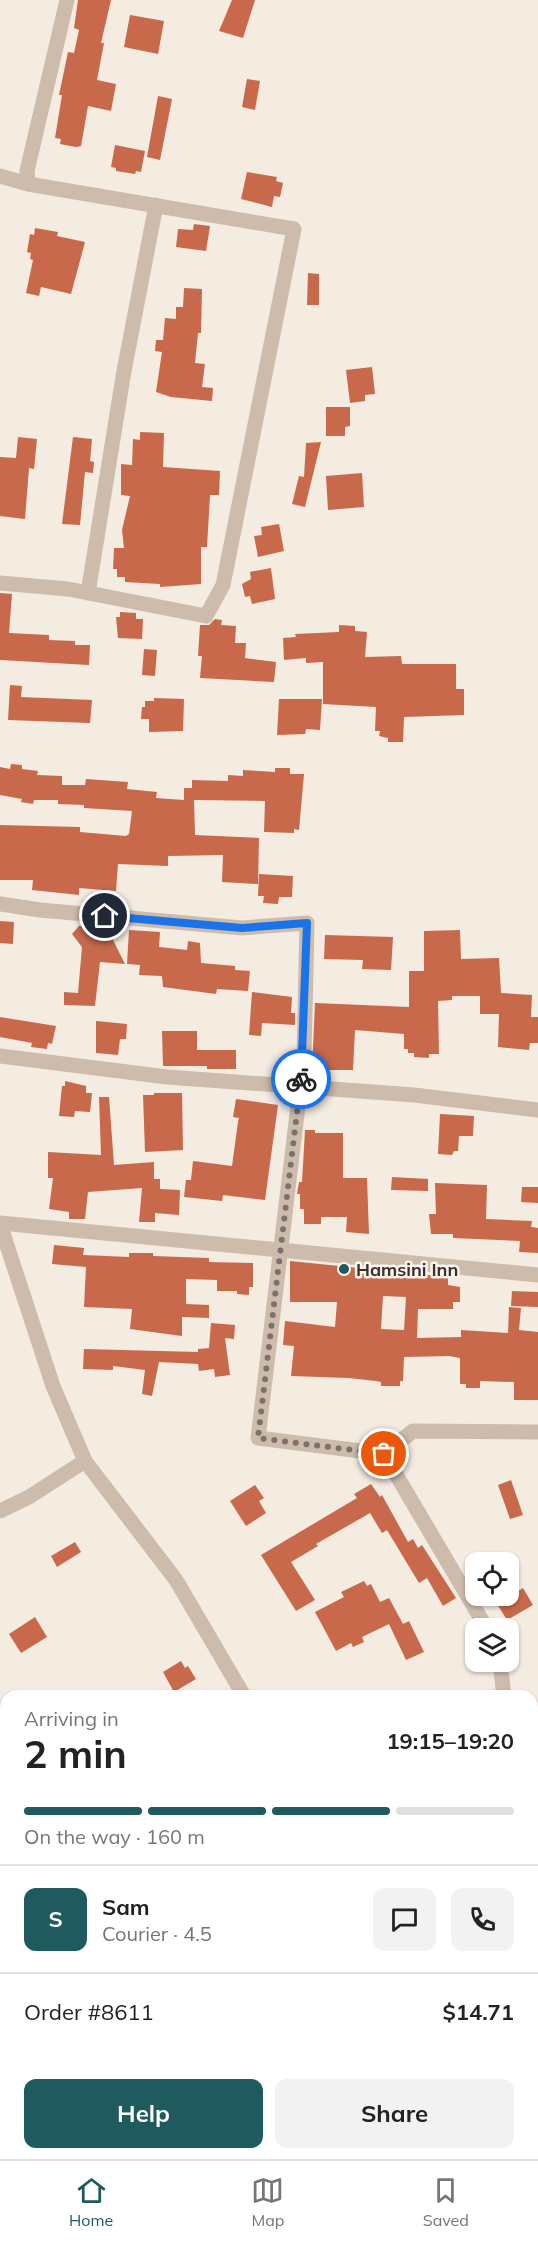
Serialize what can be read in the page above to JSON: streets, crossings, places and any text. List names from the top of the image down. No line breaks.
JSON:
{"places":["Hamsini Inn"],"page":{"heading":["2 min","Arriving in","19:15–19:20"],"panel":["Sam","Courier · 4.5","Order #8611","$14.71"],"bar":"On the way · 160 m","round":"S","buttons":["Help","Share"],"tabs":["Home","Map","Saved"]}}
